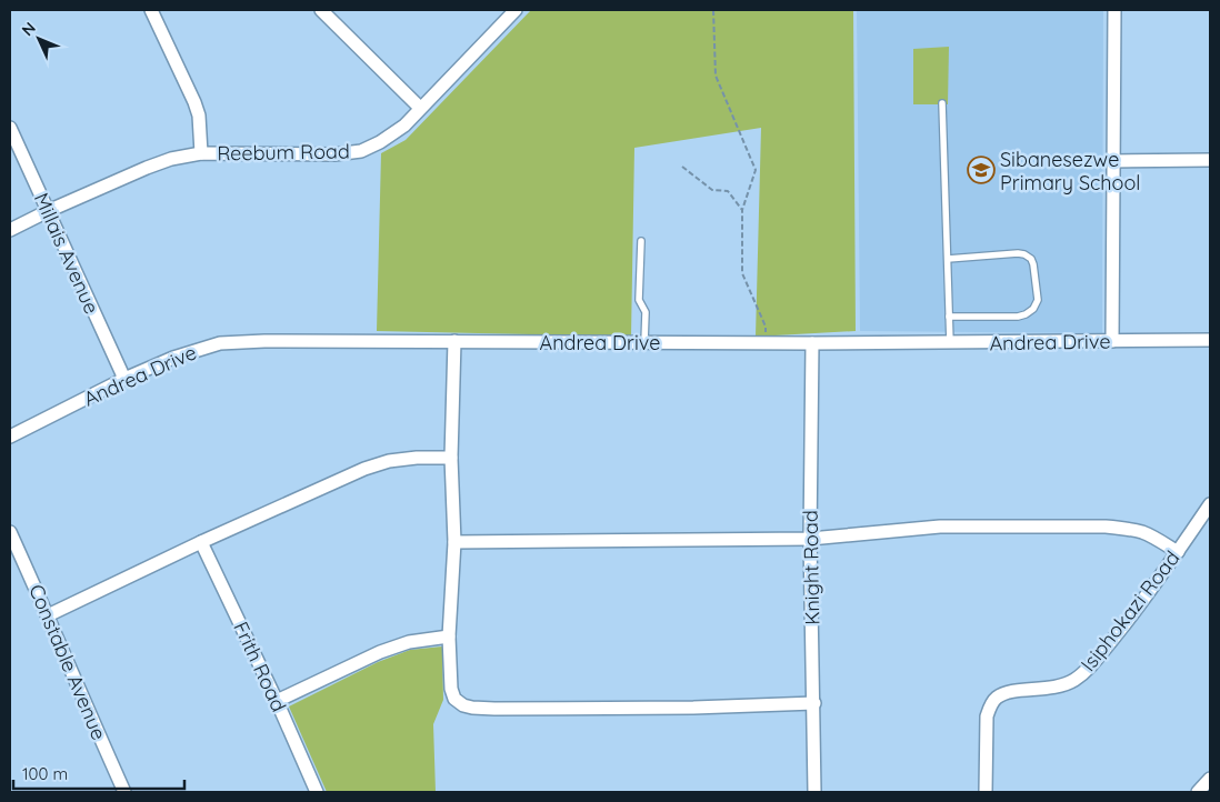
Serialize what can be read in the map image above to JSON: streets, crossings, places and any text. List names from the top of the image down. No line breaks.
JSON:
{"streets":{"street":["Reebum Road","Millais Avenue","Andrea Drive","Knight Road","Isiphokazi Road","Constable Avenue","Frith Road"]},"crossings":[["Reebum Road","Millais Avenue"],["Millais Avenue","Andrea Drive"],["Andrea Drive","Knight Road"]],"places":{"school or university":["Sibanesezwe Primary School"]},"scale_bar":"100 m","north":"top left"}
